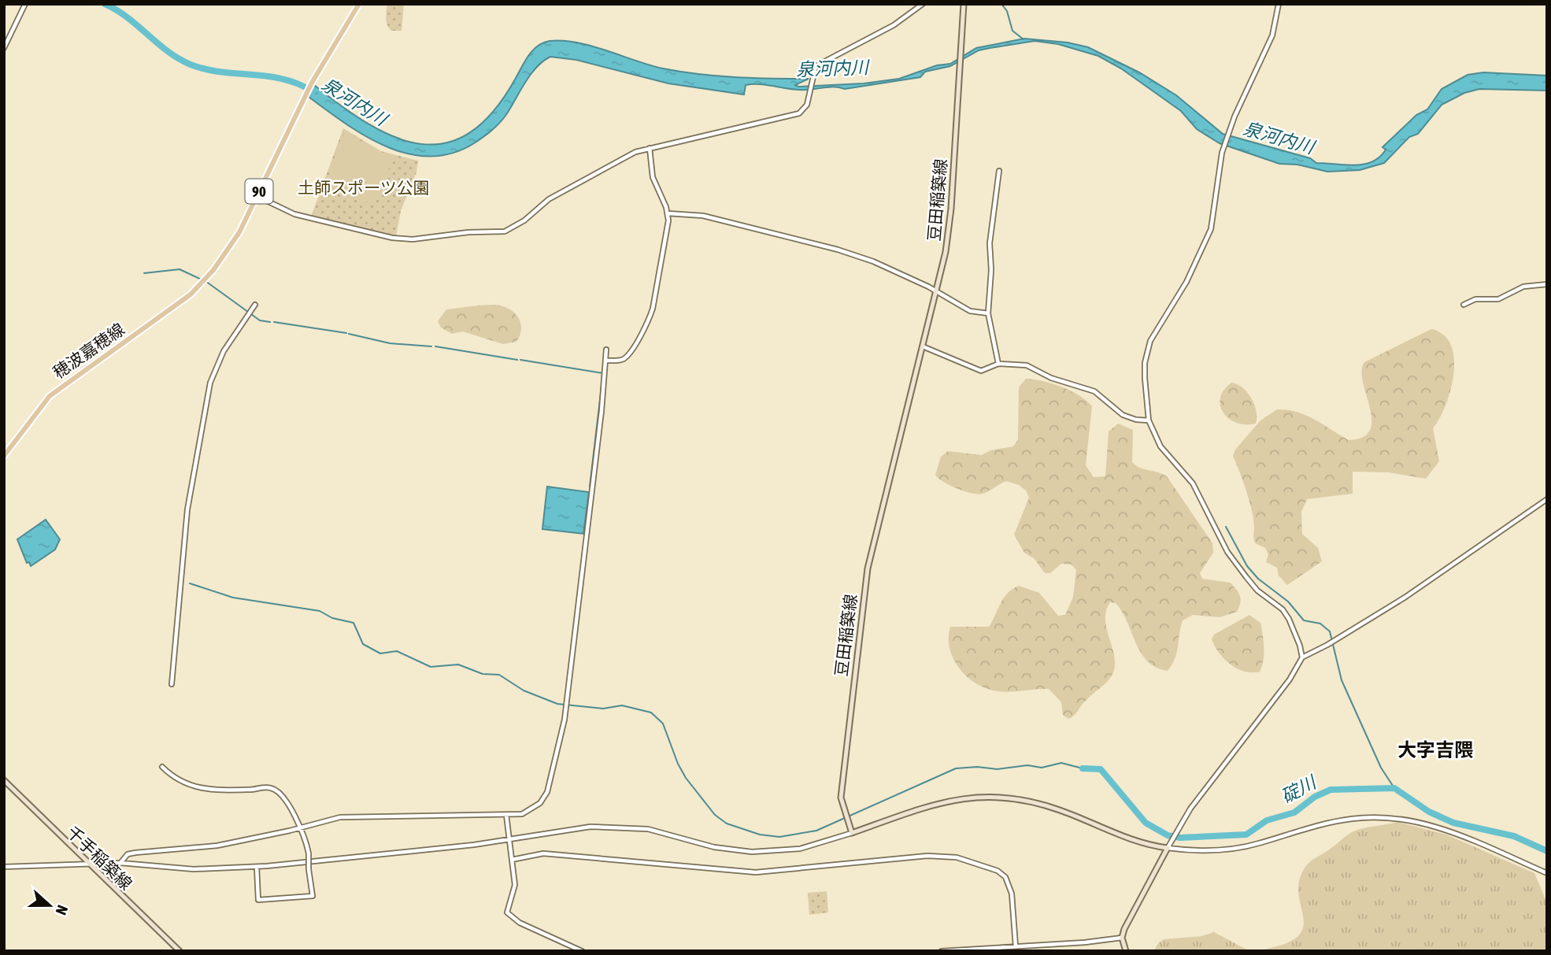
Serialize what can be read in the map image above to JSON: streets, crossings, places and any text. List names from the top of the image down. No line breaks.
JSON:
{"streets":{"main road":["90","豆田稲築線","穂波嘉穂線","千手稲築線"]},"crossings":[["90","穂波嘉穂線"]],"districts":["大字吉隈"],"water":["泉河内川","碇川"],"parks":["土師スポーツ公園"],"north":"right"}
